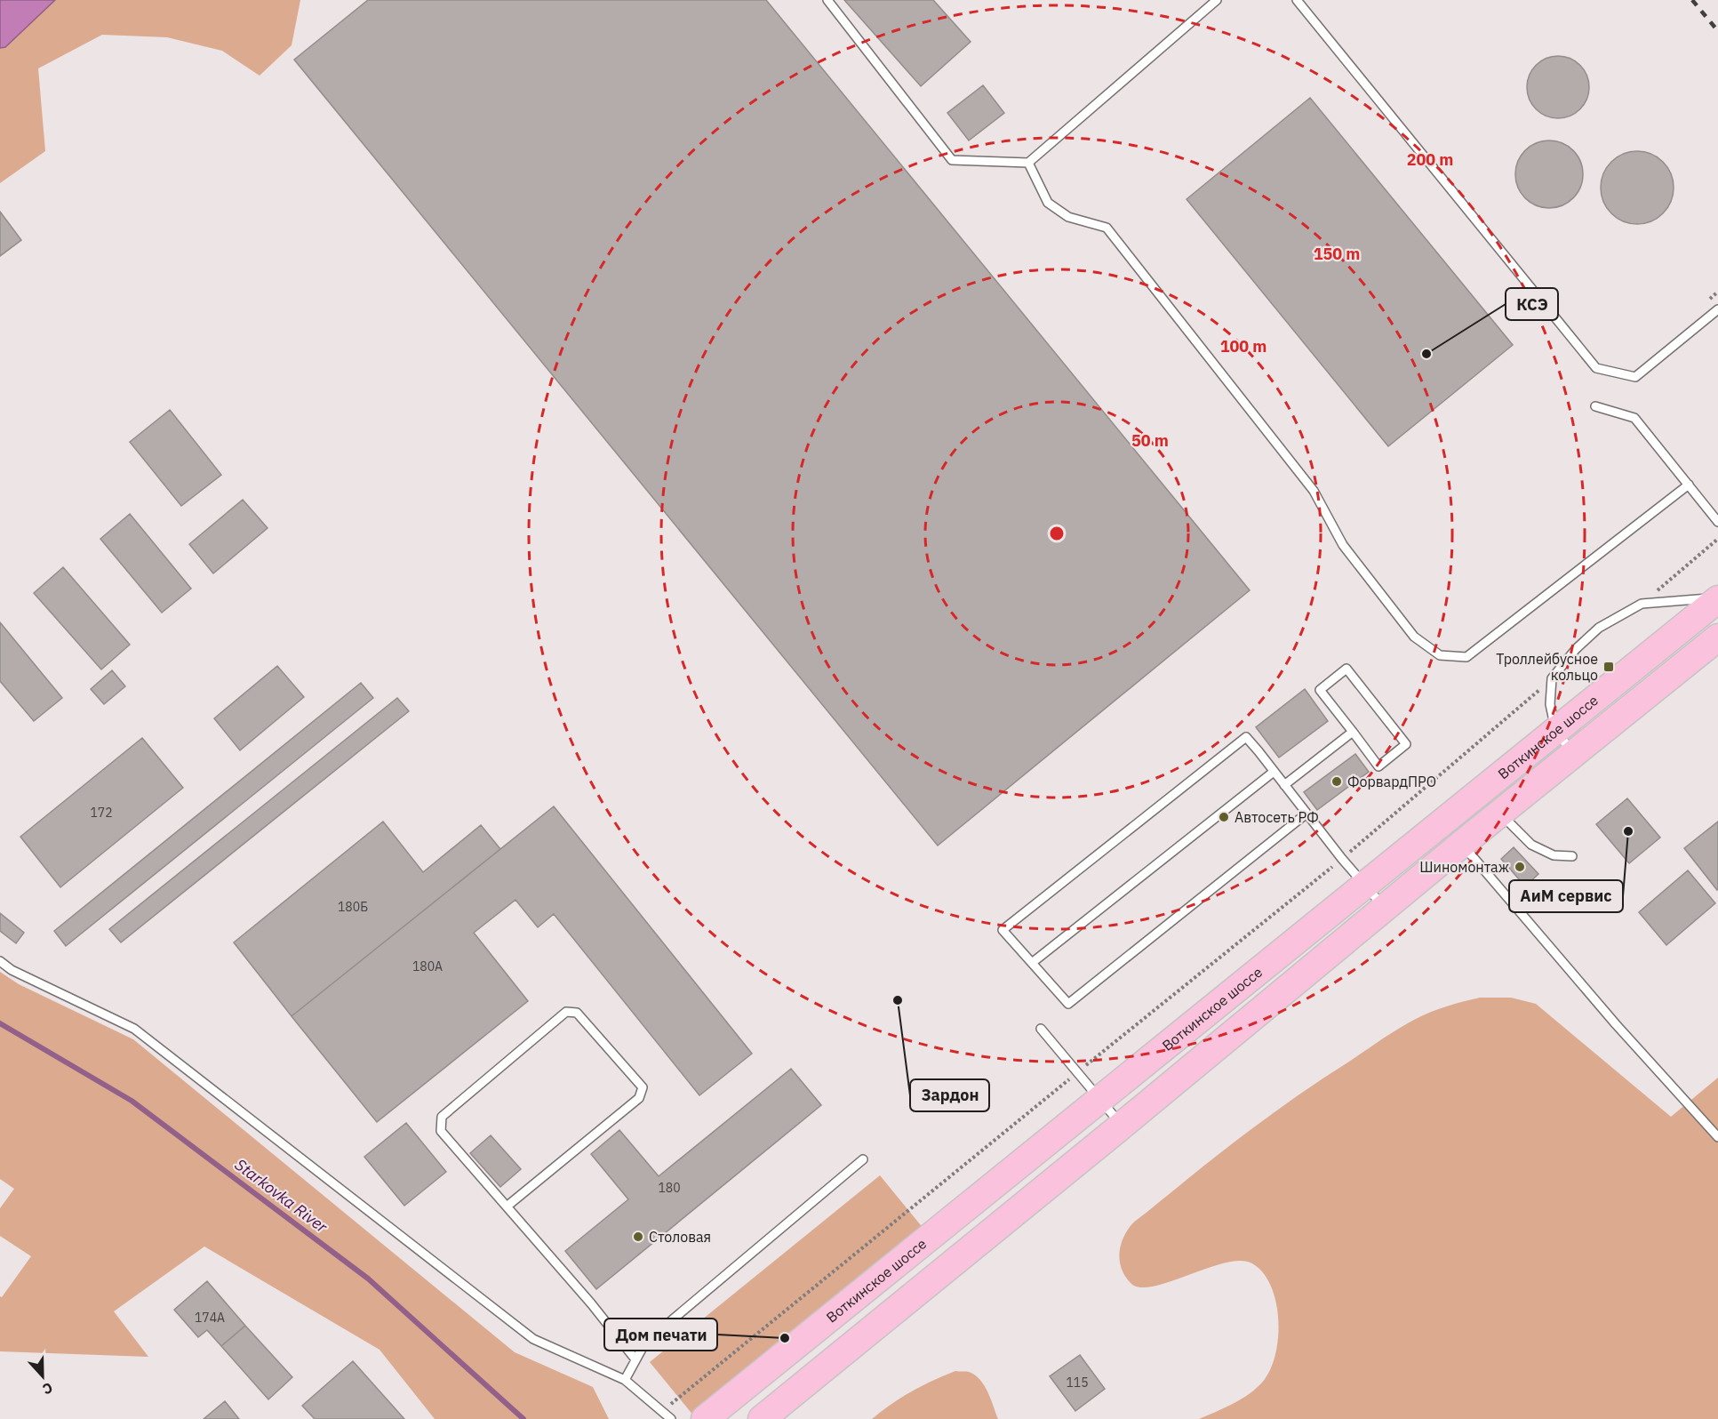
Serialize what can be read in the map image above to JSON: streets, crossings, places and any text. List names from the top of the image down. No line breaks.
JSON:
{"streets":{"main road":["Воткинское шоссе"]},"water":["Starkovka River"],"places":{"other":["КСЭ","ФорвардПРО","Автосеть РФ","АиМ сервис","Шиномонтаж","Зардон","Столовая","Дом печати"],"transit":["Троллейбусное кольцо"]},"house_numbers":["172","180Б","180А","180","174А","115"],"north":"bottom","rings":["200 m","150 m","100 m","50 m"]}
